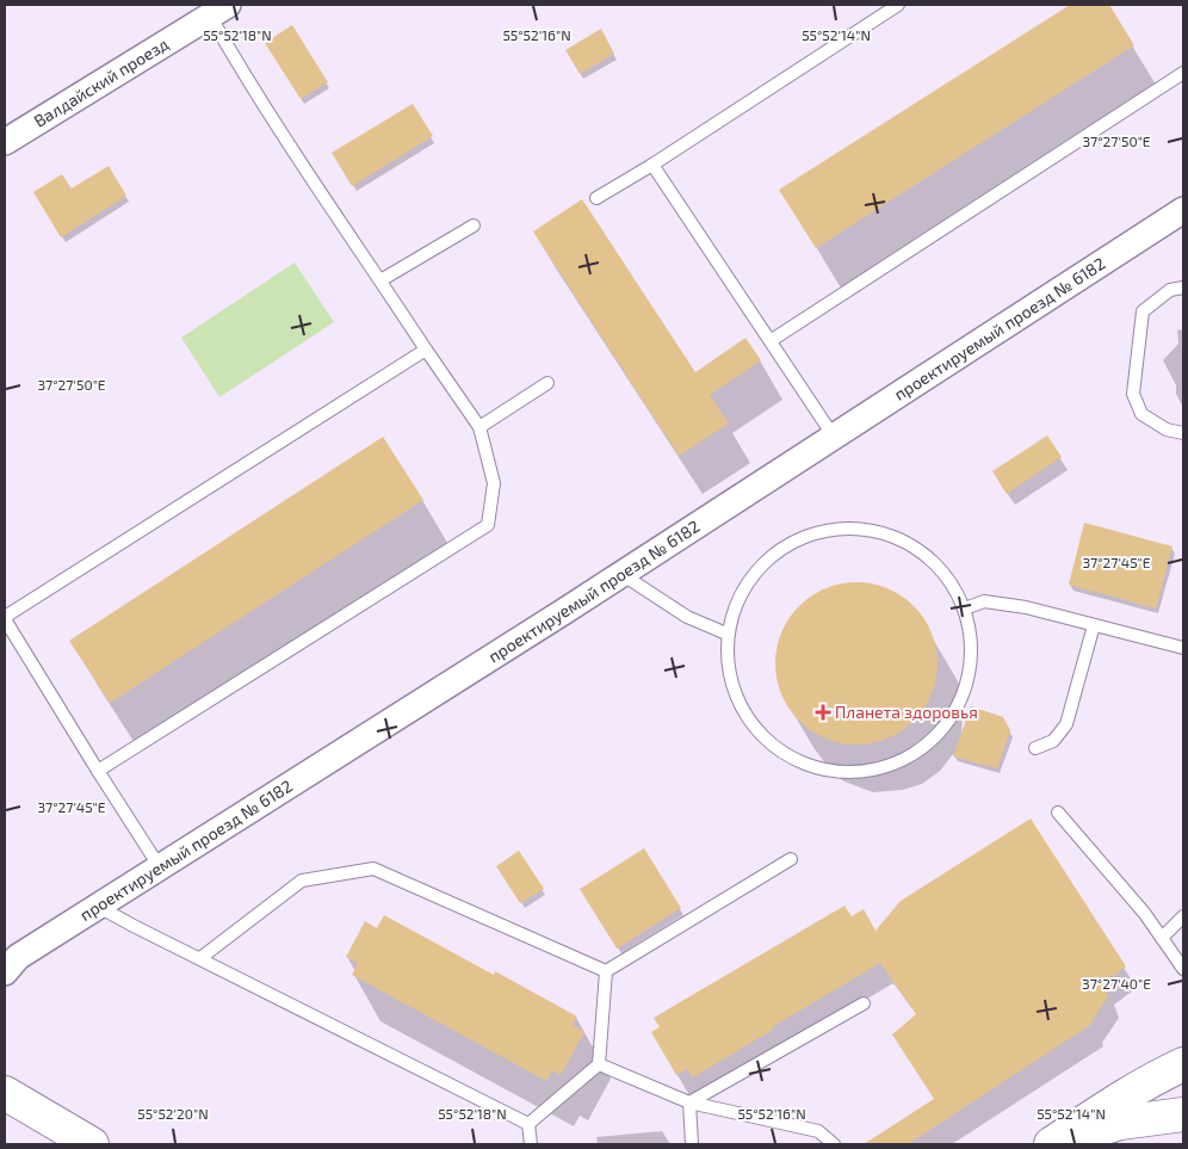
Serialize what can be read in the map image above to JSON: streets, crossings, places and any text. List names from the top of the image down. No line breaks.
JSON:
{"streets":{"street":["Валдайский проезд","проектируемый проезд № 6182"]},"places":{"health":["Планета здоровья"]},"coordinates":["55°52'18\"N","55°52'16\"N","55°52'14\"N","37°27'50\"E","37°27'45\"E","37°27'40\"E","55°52'20\"N"]}
